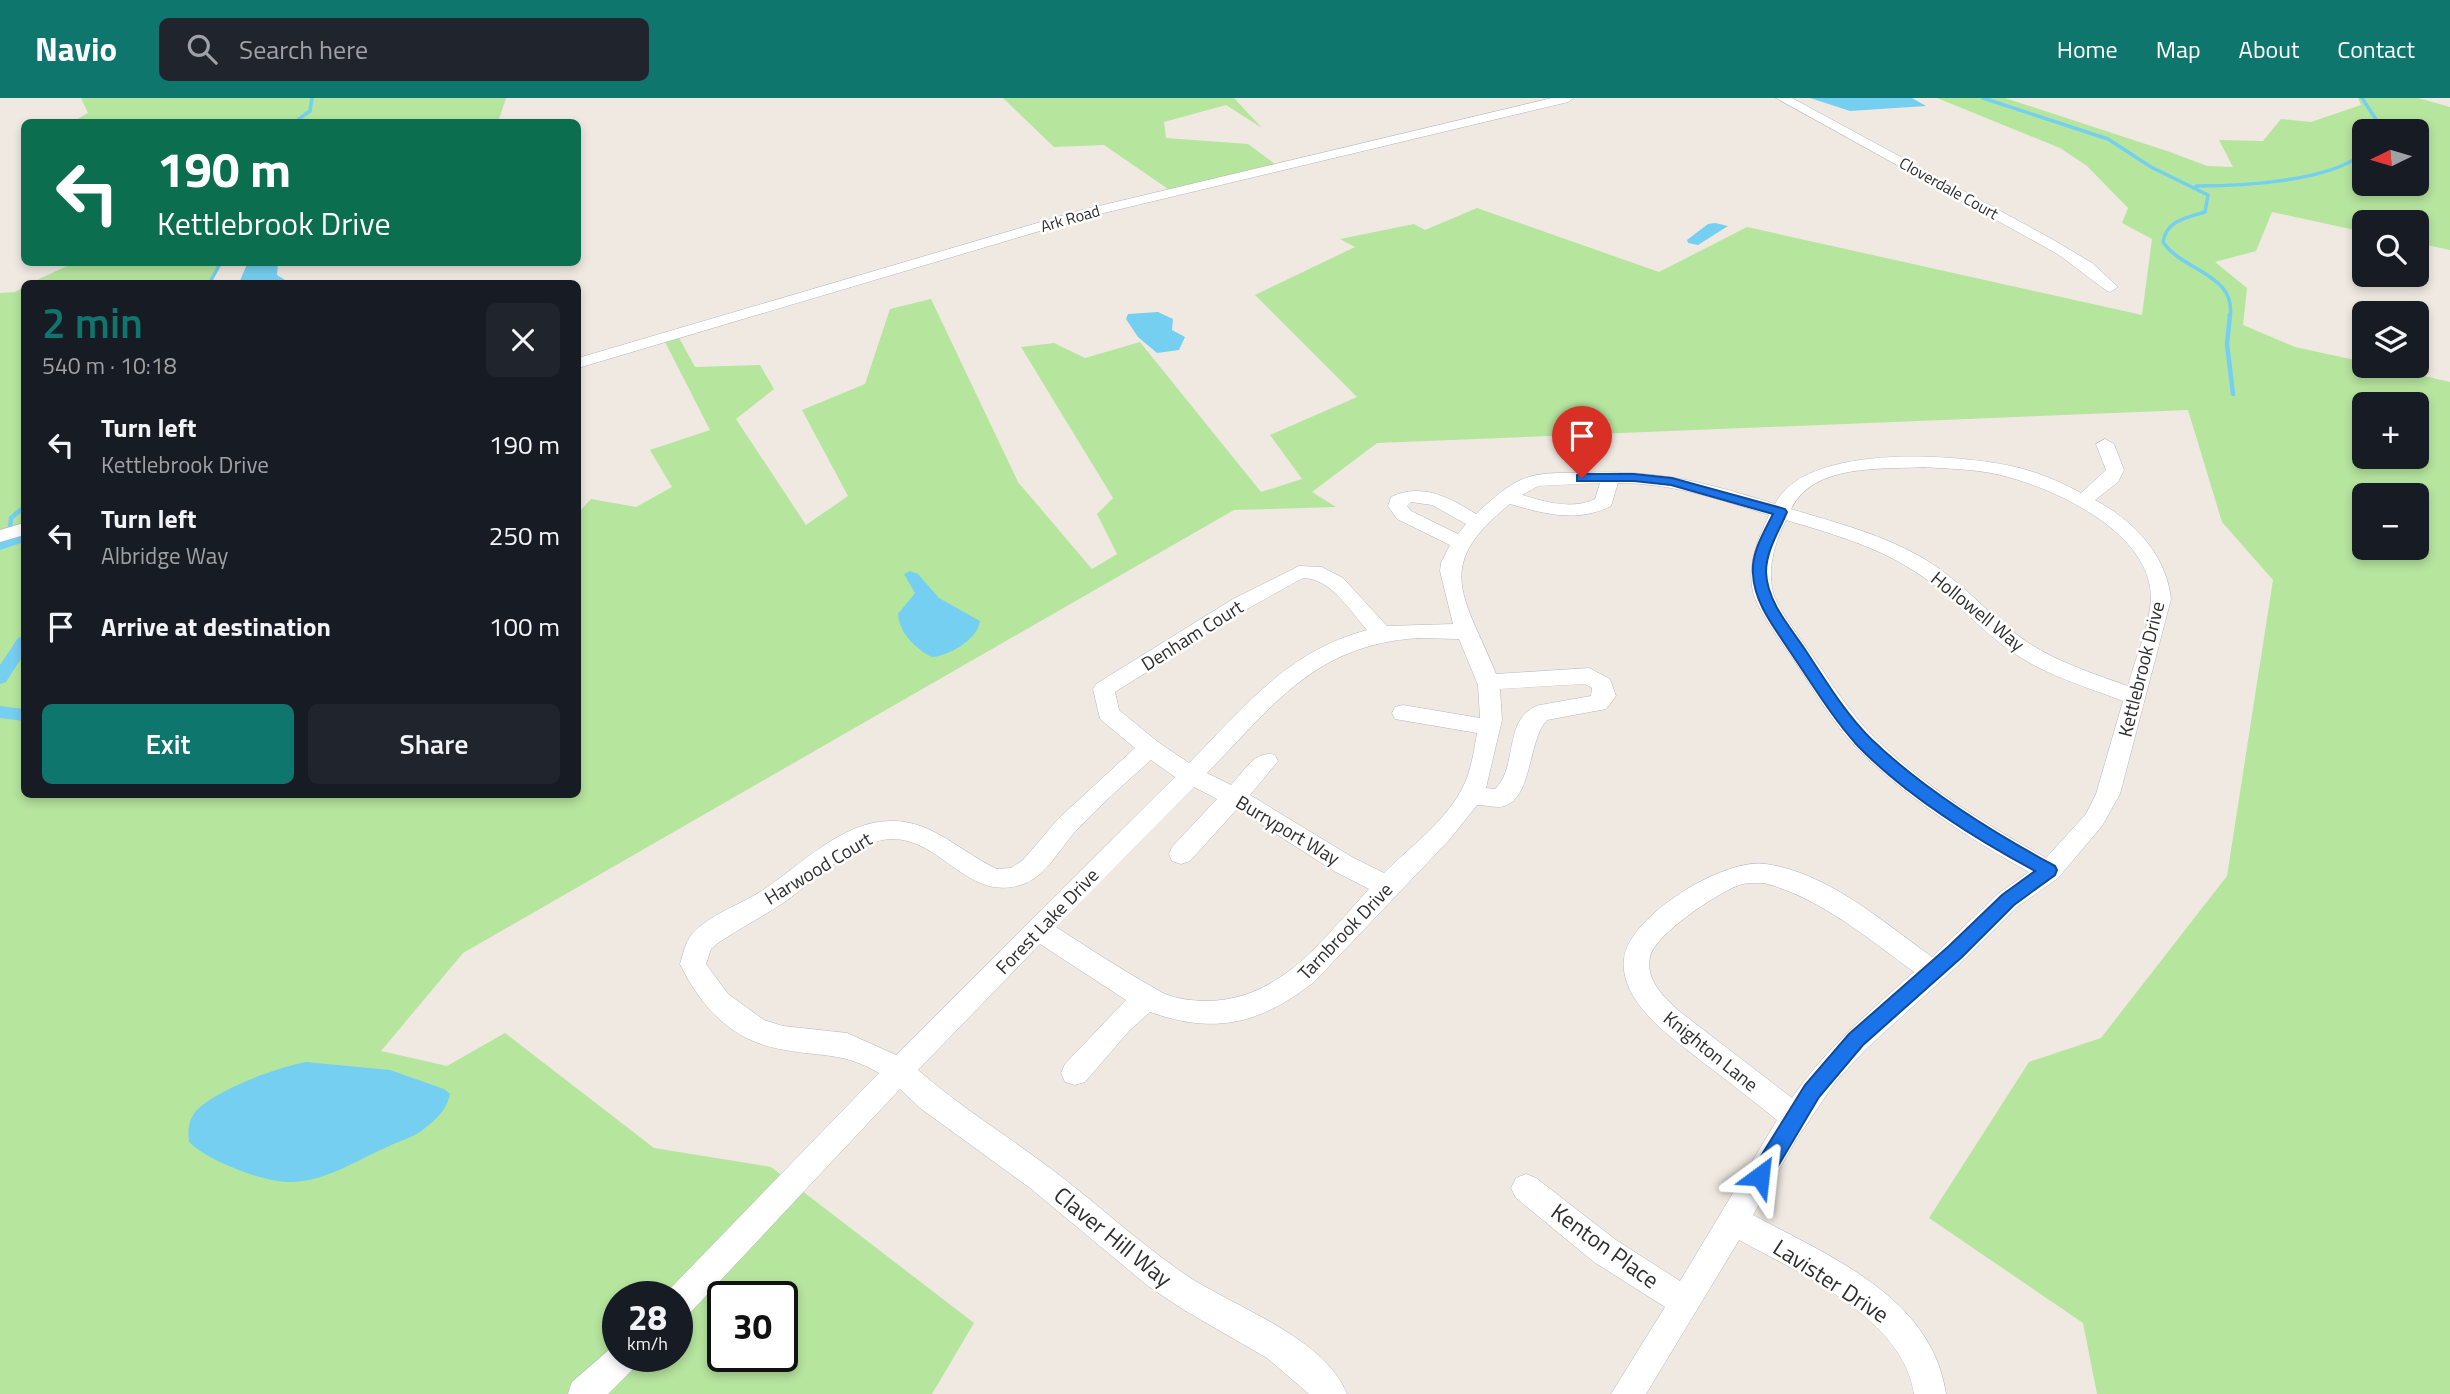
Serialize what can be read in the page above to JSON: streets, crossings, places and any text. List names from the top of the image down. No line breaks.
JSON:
{"streets":{"street":["Cloverdale Court","Ark Road","Hollowell Way","Denham Court","Kettlebrook Drive","Burryport Way","Harwood Court","Forest Lake Drive","Tarnbrook Drive","Knighton Lane","Claver Hill Way","Kenton Place","Lavister Drive"]},"crossings":[["Hollowell Way","Kettlebrook Drive"],["Hollowell Way","Tarnbrook Drive"],["Denham Court","Burryport Way"],["Denham Court","Harwood Court"],["Denham Court","Forest Lake Drive"],["Kettlebrook Drive","Knighton Lane"],["Kettlebrook Drive","Kenton Place"],["Kettlebrook Drive","Lavister Drive"],["Burryport Way","Forest Lake Drive"],["Burryport Way","Tarnbrook Drive"],["Harwood Court","Forest Lake Drive"],["Harwood Court","Claver Hill Way"],["Forest Lake Drive","Tarnbrook Drive"],["Forest Lake Drive","Claver Hill Way"]],"north":"left","page":{"header":"Navio","search":"Search here","nav":["Home","Map","About","Contact"],"map_buttons":["+","−"],"turn":["190 m","Kettlebrook Drive"],"heading":["2 min","540 m · 10:18"],"list":[{"name":"Turn left","note":"Kettlebrook Drive","value":"190 m"},{"name":"Turn left","note":"Albridge Way","value":"250 m"},{"name":"Arrive at destination","value":"100 m"}],"buttons":["Exit","Share"],"speed":"28 km/h","limit":"30"}}
